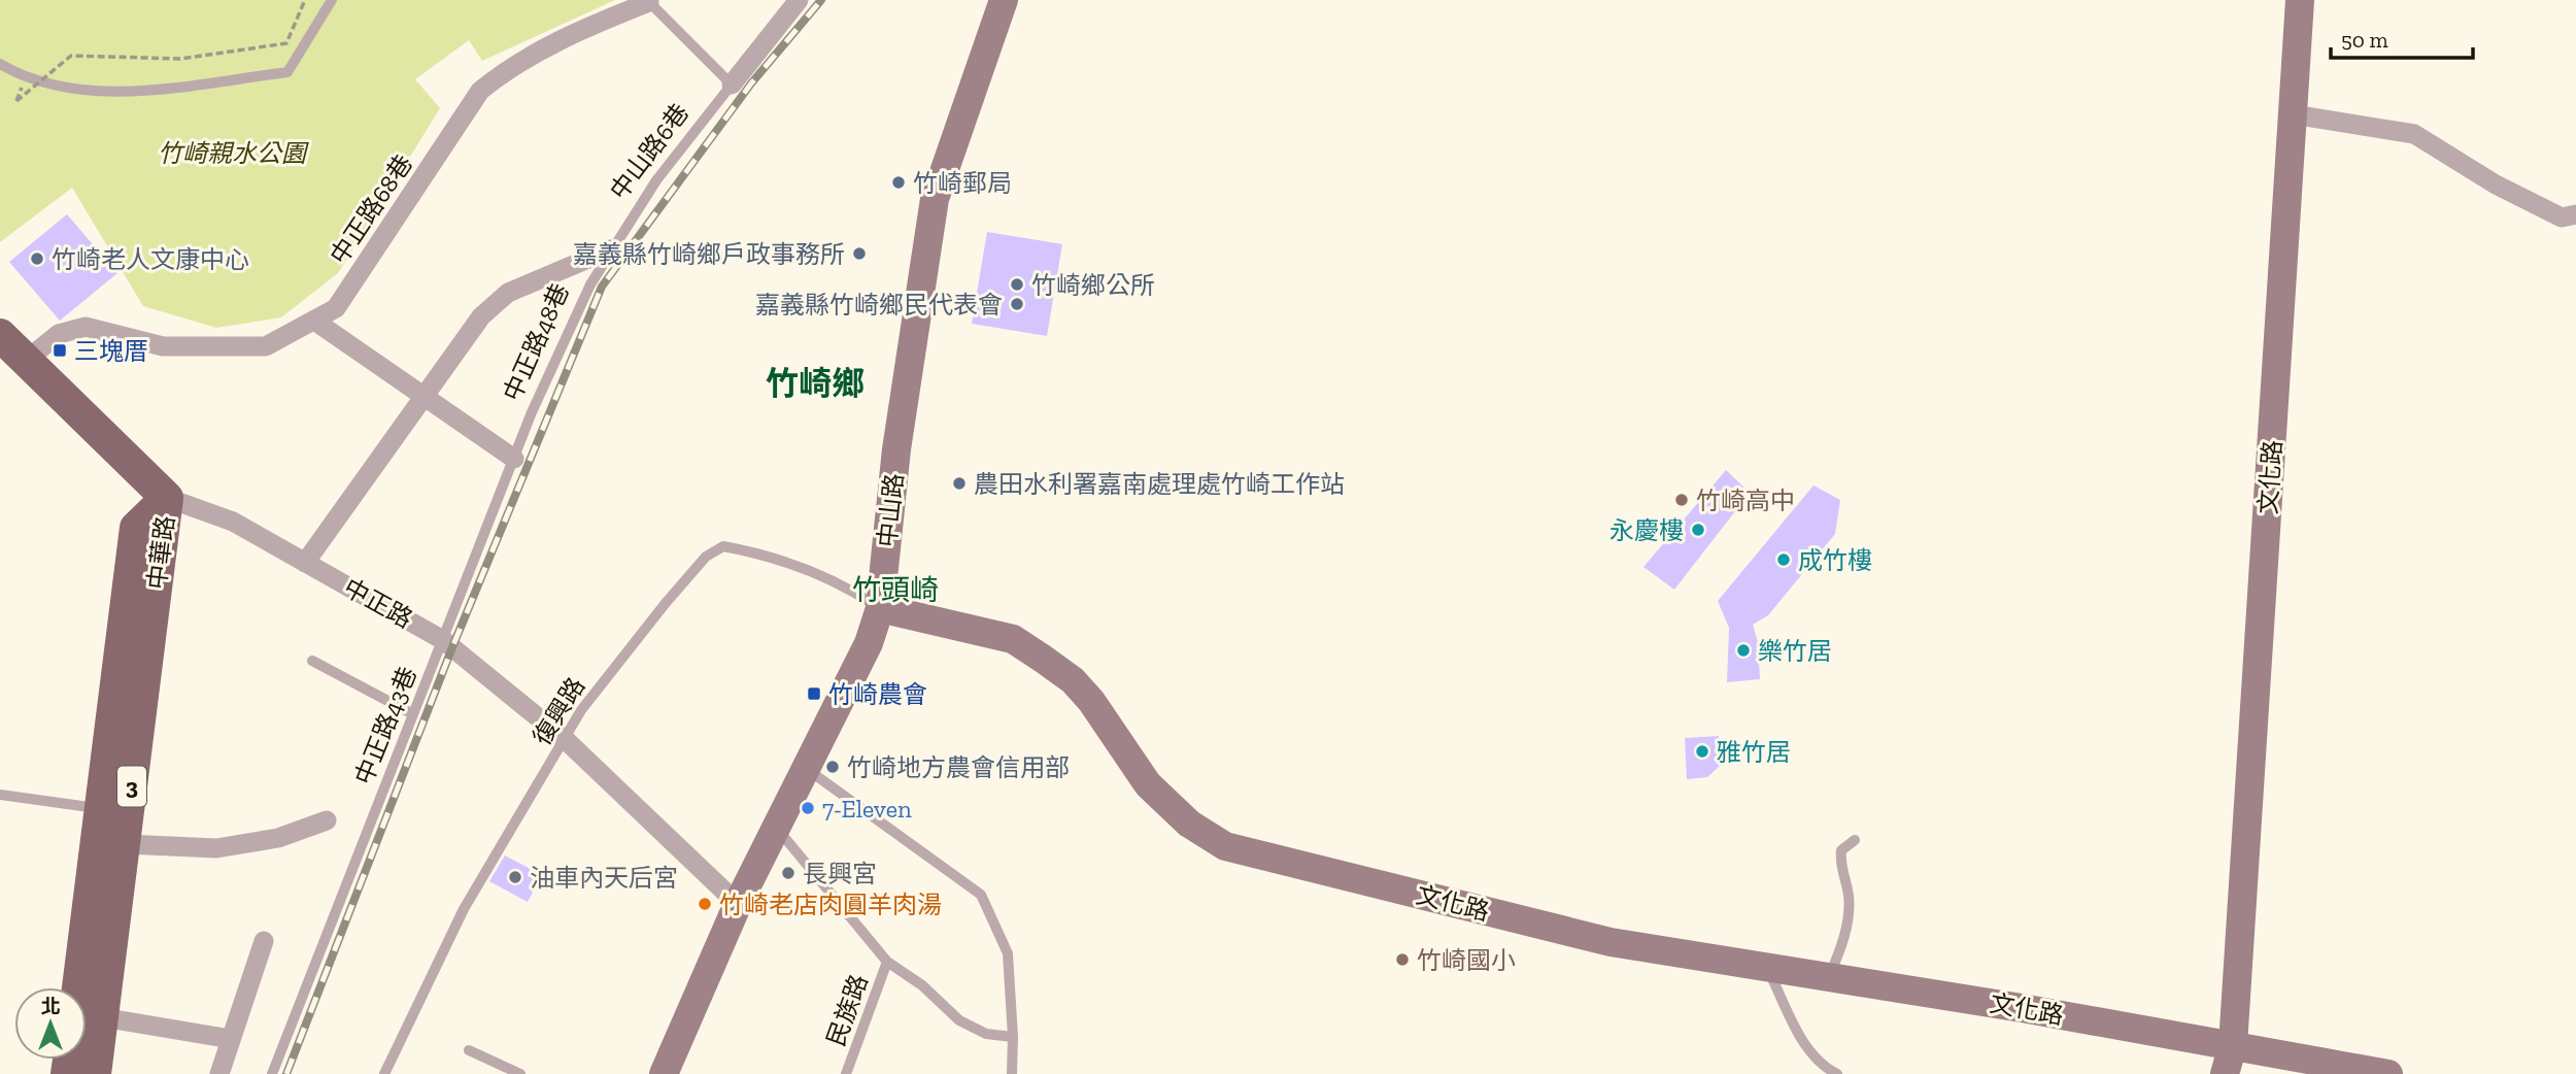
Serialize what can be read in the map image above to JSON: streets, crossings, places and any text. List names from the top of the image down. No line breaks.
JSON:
{"streets":{"main road":["中華路","中正路","3"],"street":["中山路6巷","中正路68巷","文化路","中山路"],"lane":["中正路48巷","復興路","中正路43巷","民族路"]},"crossings":[["中山路6巷","中正路48巷"],["中正路68巷","中正路"],["中正路48巷","中正路"],["中正路48巷","中正路43巷"],["文化路","中山路"],["文化路","復興路"],["中山路","中正路"],["中山路","復興路"],["中華路","中正路"],["中正路","復興路"],["中正路","中正路43巷"]],"districts":["竹崎鄉","竹頭崎"],"parks":["竹崎親水公園"],"places":{"other":["竹崎郵局","嘉義縣竹崎鄉戶政事務所","竹崎老人文康中心","竹崎鄉公所","嘉義縣竹崎鄉民代表會","農田水利署嘉南處理處竹崎工作站","竹崎高中","永慶樓","成竹樓","樂竹居","雅竹居","竹崎地方農會信用部","7-Eleven","長興宮","油車內天后宮","竹崎老店肉圓羊肉湯","竹崎國小"],"transit":["三塊厝","竹崎農會"]},"scale_bar":"50 m","north":"top"}
